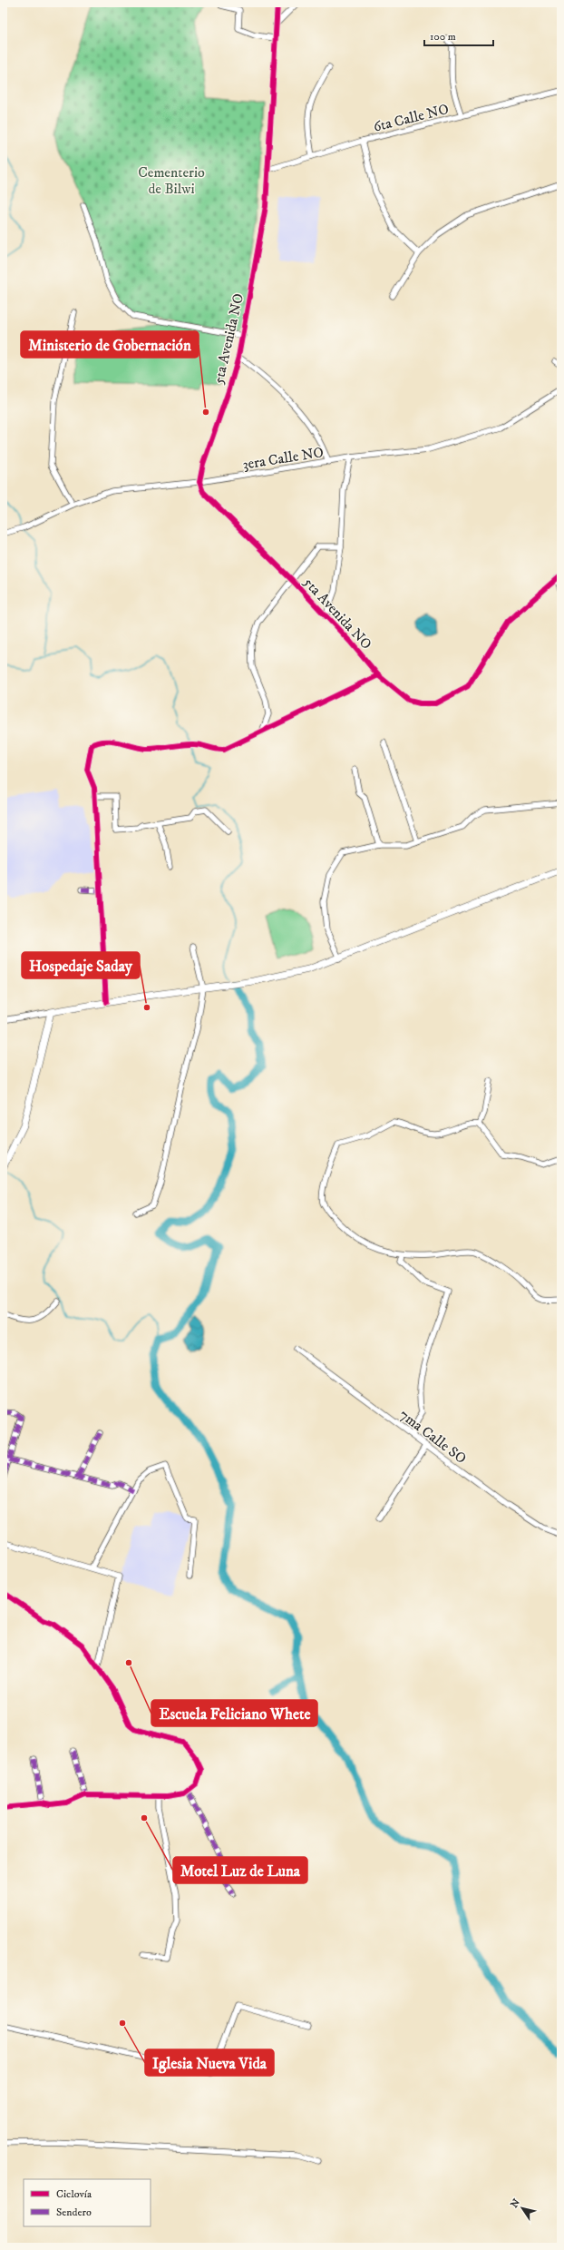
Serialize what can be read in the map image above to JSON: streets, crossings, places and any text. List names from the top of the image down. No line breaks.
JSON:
{"streets":{"street":["6ta Calle NO","5ta Avenida NO","3era Calle NO","7ma Calle SO"]},"crossings":[["6ta Calle NO","5ta Avenida NO"],["5ta Avenida NO","3era Calle NO"]],"parks":["Cementerio de Bilwi"],"places":["Ministerio de Gobernación","Hospedaje Saday","Escuela Feliciano Whete","Motel Luz de Luna","Iglesia Nueva Vida"],"legend":["Ciclovía","Sendero"],"scale_bar":"100 m","north":"top left"}
